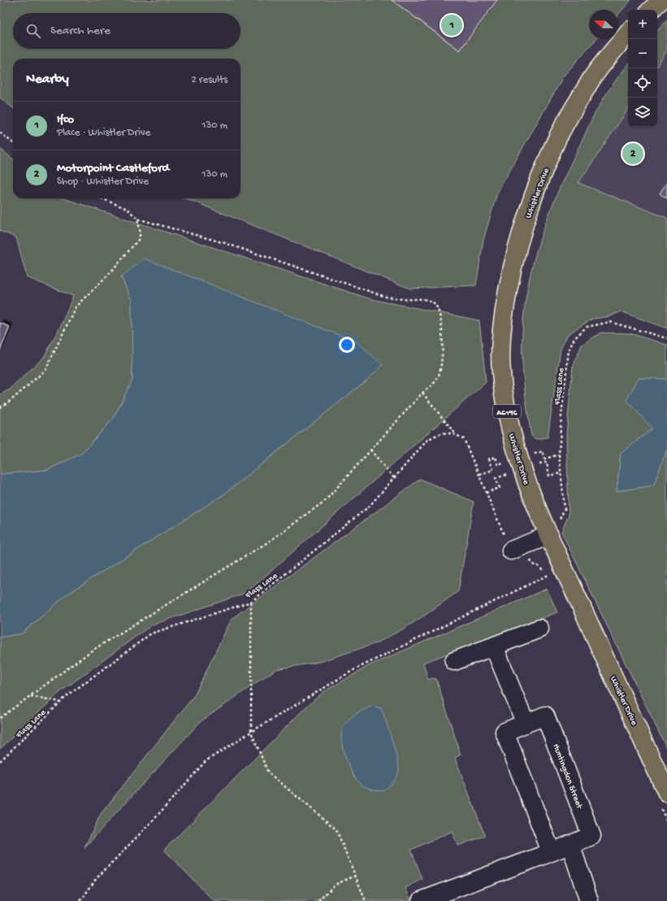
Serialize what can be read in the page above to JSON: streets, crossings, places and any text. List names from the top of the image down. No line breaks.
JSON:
{"streets":{"main road":["Whistler Drive","A6196"],"street":["Huntingdon Street"],"path":["Flass Lane"]},"crossings":[["Whistler Drive","Flass Lane"]],"north":"left","page":{"map_buttons":["+","−"],"pins":["1","2"],"search":"Search here","heading":["Nearby","2 results"],"list":[{"mark":"1","name":"Ifco","note":"Place · Whistler Drive","value":"130 m"},{"mark":"2","name":"Motorpoint Castleford","note":"Shop · Whistler Drive","value":"130 m"}]}}
